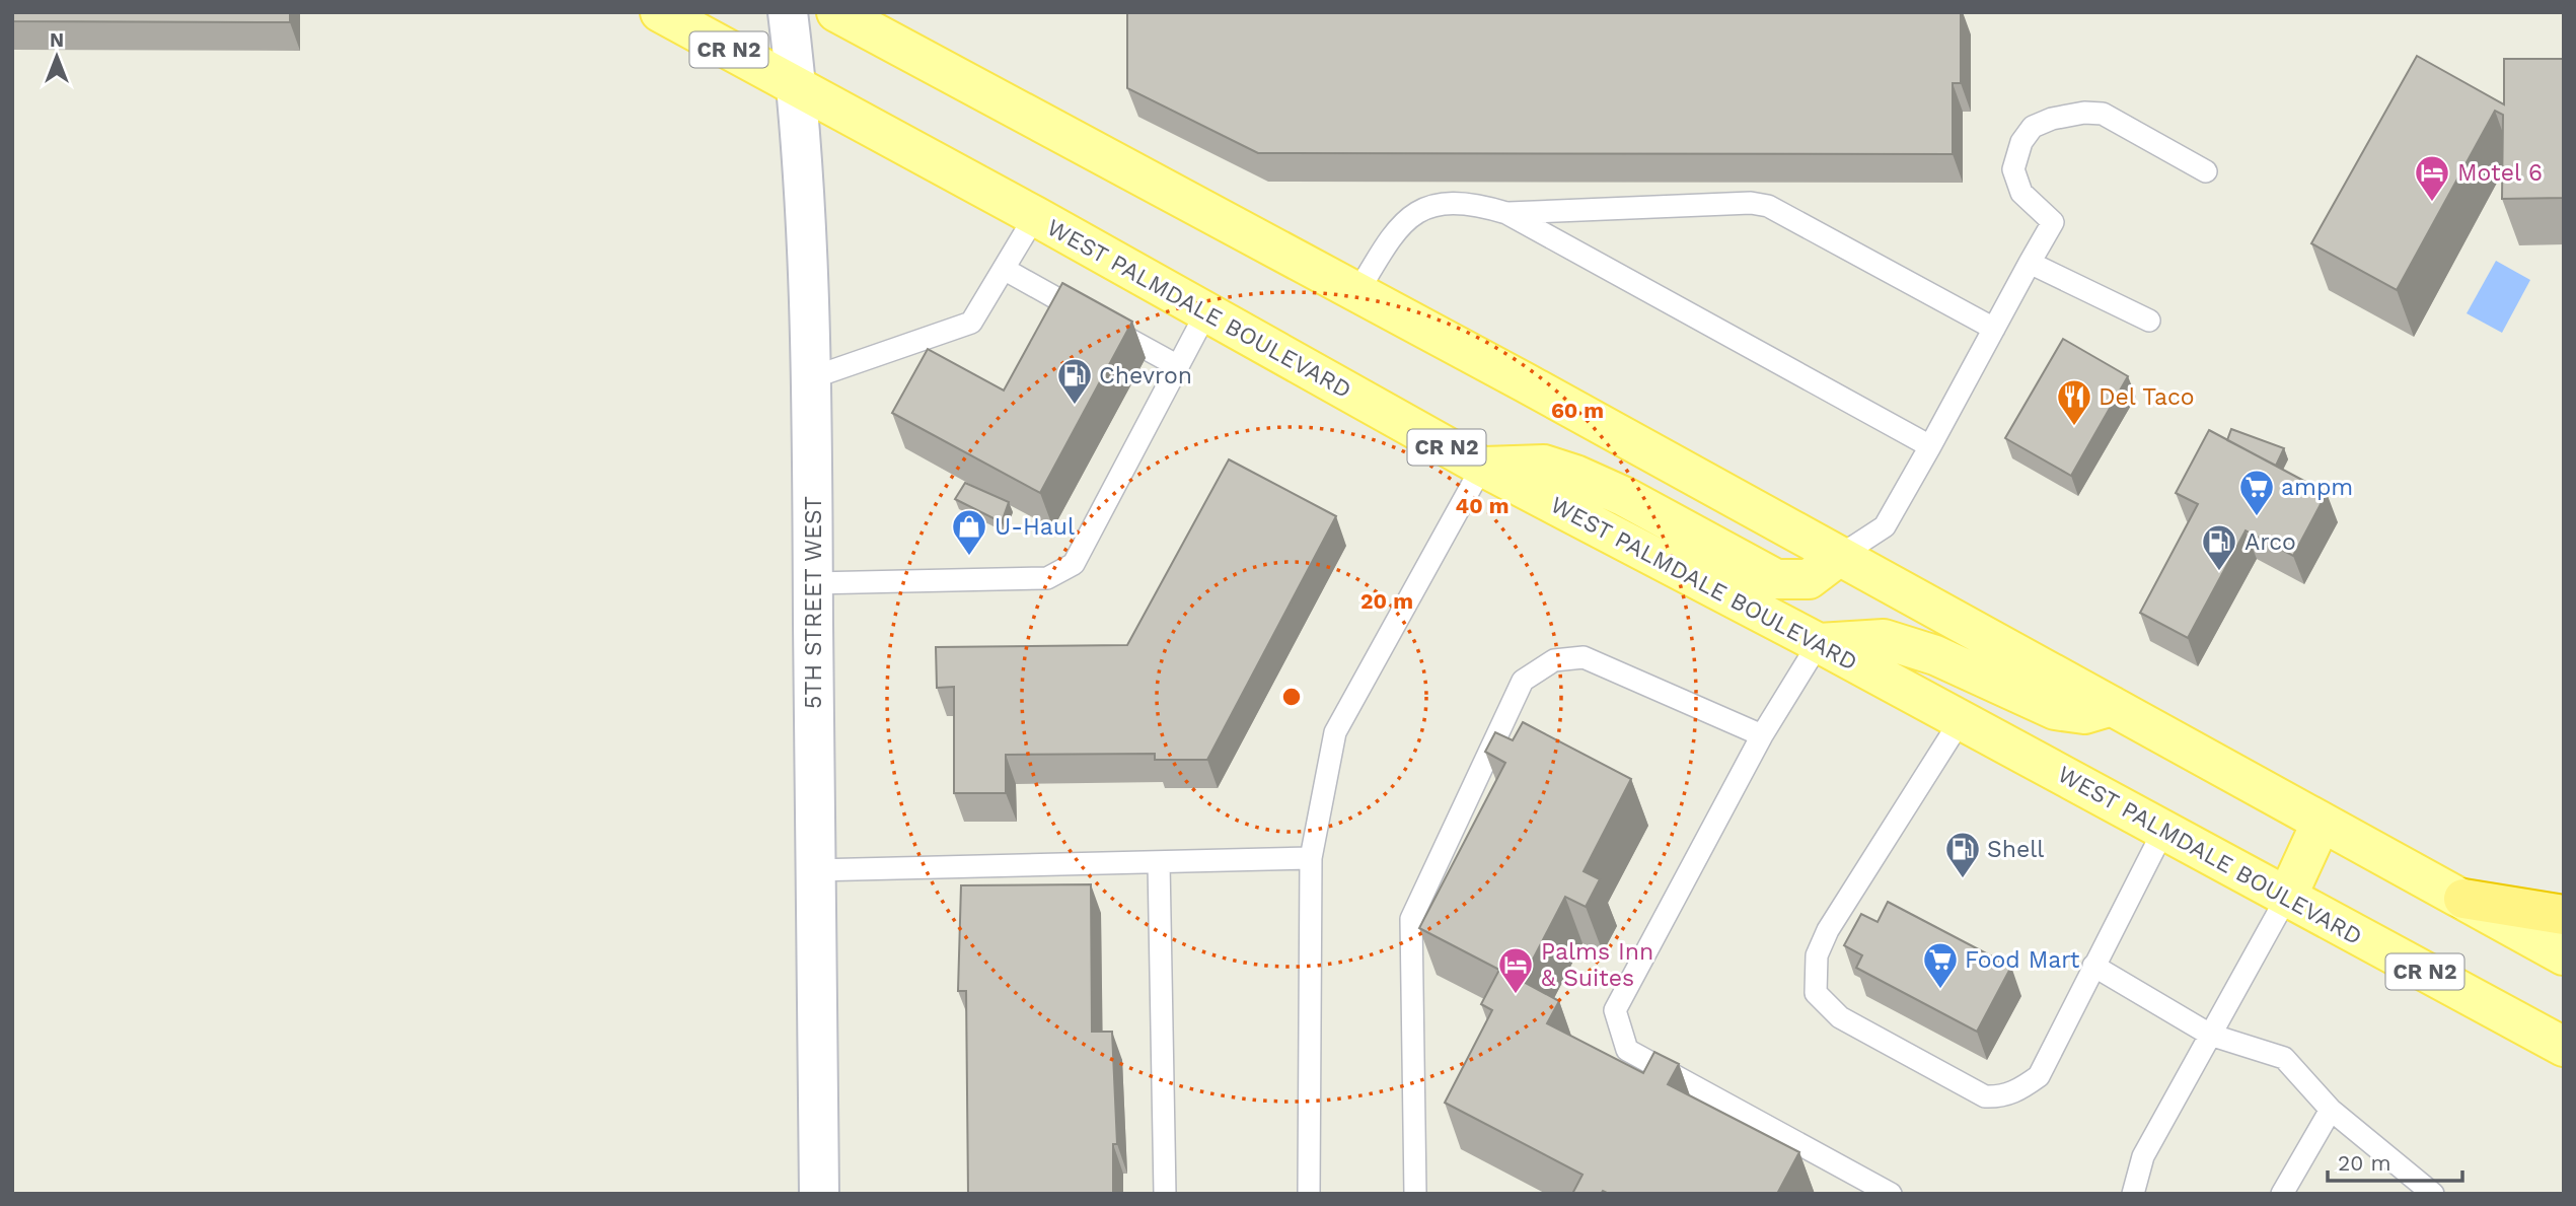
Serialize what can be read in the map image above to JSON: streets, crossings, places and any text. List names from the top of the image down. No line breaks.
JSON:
{"streets":{"main road":["CR N2","WEST PALMDALE BOULEVARD"],"street":["5TH STREET WEST"]},"crossings":[["WEST PALMDALE BOULEVARD","5TH STREET WEST"]],"places":{"hotel":["Motel 6","Palms Inn & Suites"],"fuel station":["Chevron","Arco","Shell"],"restaurant":["Del Taco"],"supermarket":["ampm","Food Mart"],"shop":["U-Haul"]},"scale_bar":"20 m","north":"top","rings":["60 m","40 m","20 m"]}
